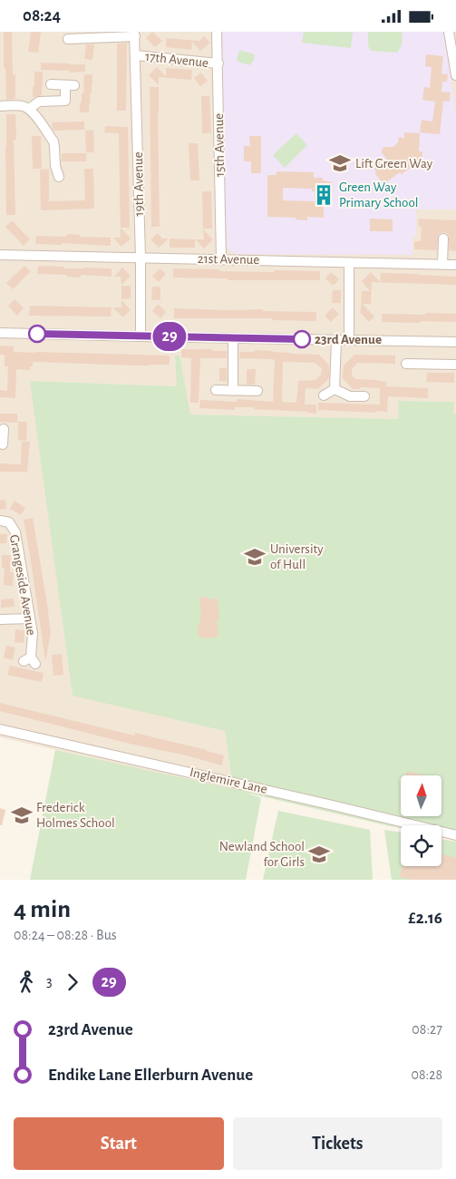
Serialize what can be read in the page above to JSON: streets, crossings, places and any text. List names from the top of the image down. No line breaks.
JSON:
{"streets":{"street":["17th Avenue","15th Avenue","19th Avenue","21st Avenue","Grangeside Avenue","Inglemire Lane"]},"crossings":[["17th Avenue","15th Avenue"],["17th Avenue","19th Avenue"],["15th Avenue","21st Avenue"],["19th Avenue","21st Avenue"]],"places":{"school or university":["Lift Green Way","University of Hull","Frederick Holmes School","Newland School for Girls"],"building":["Green Way Primary School"],"other":["23rd Avenue"]},"lines":["bus line 29"],"north":"top","page":{"status":"08:24","on_map":"29","heading":["4 min","08:24 – 08:28 · Bus","£2.16"],"legs":["3","29"],"list":[{"name":"23rd Avenue","value":"08:27"},{"name":"Endike Lane Ellerburn Avenue","value":"08:28"}],"buttons":["Start","Tickets"]}}
